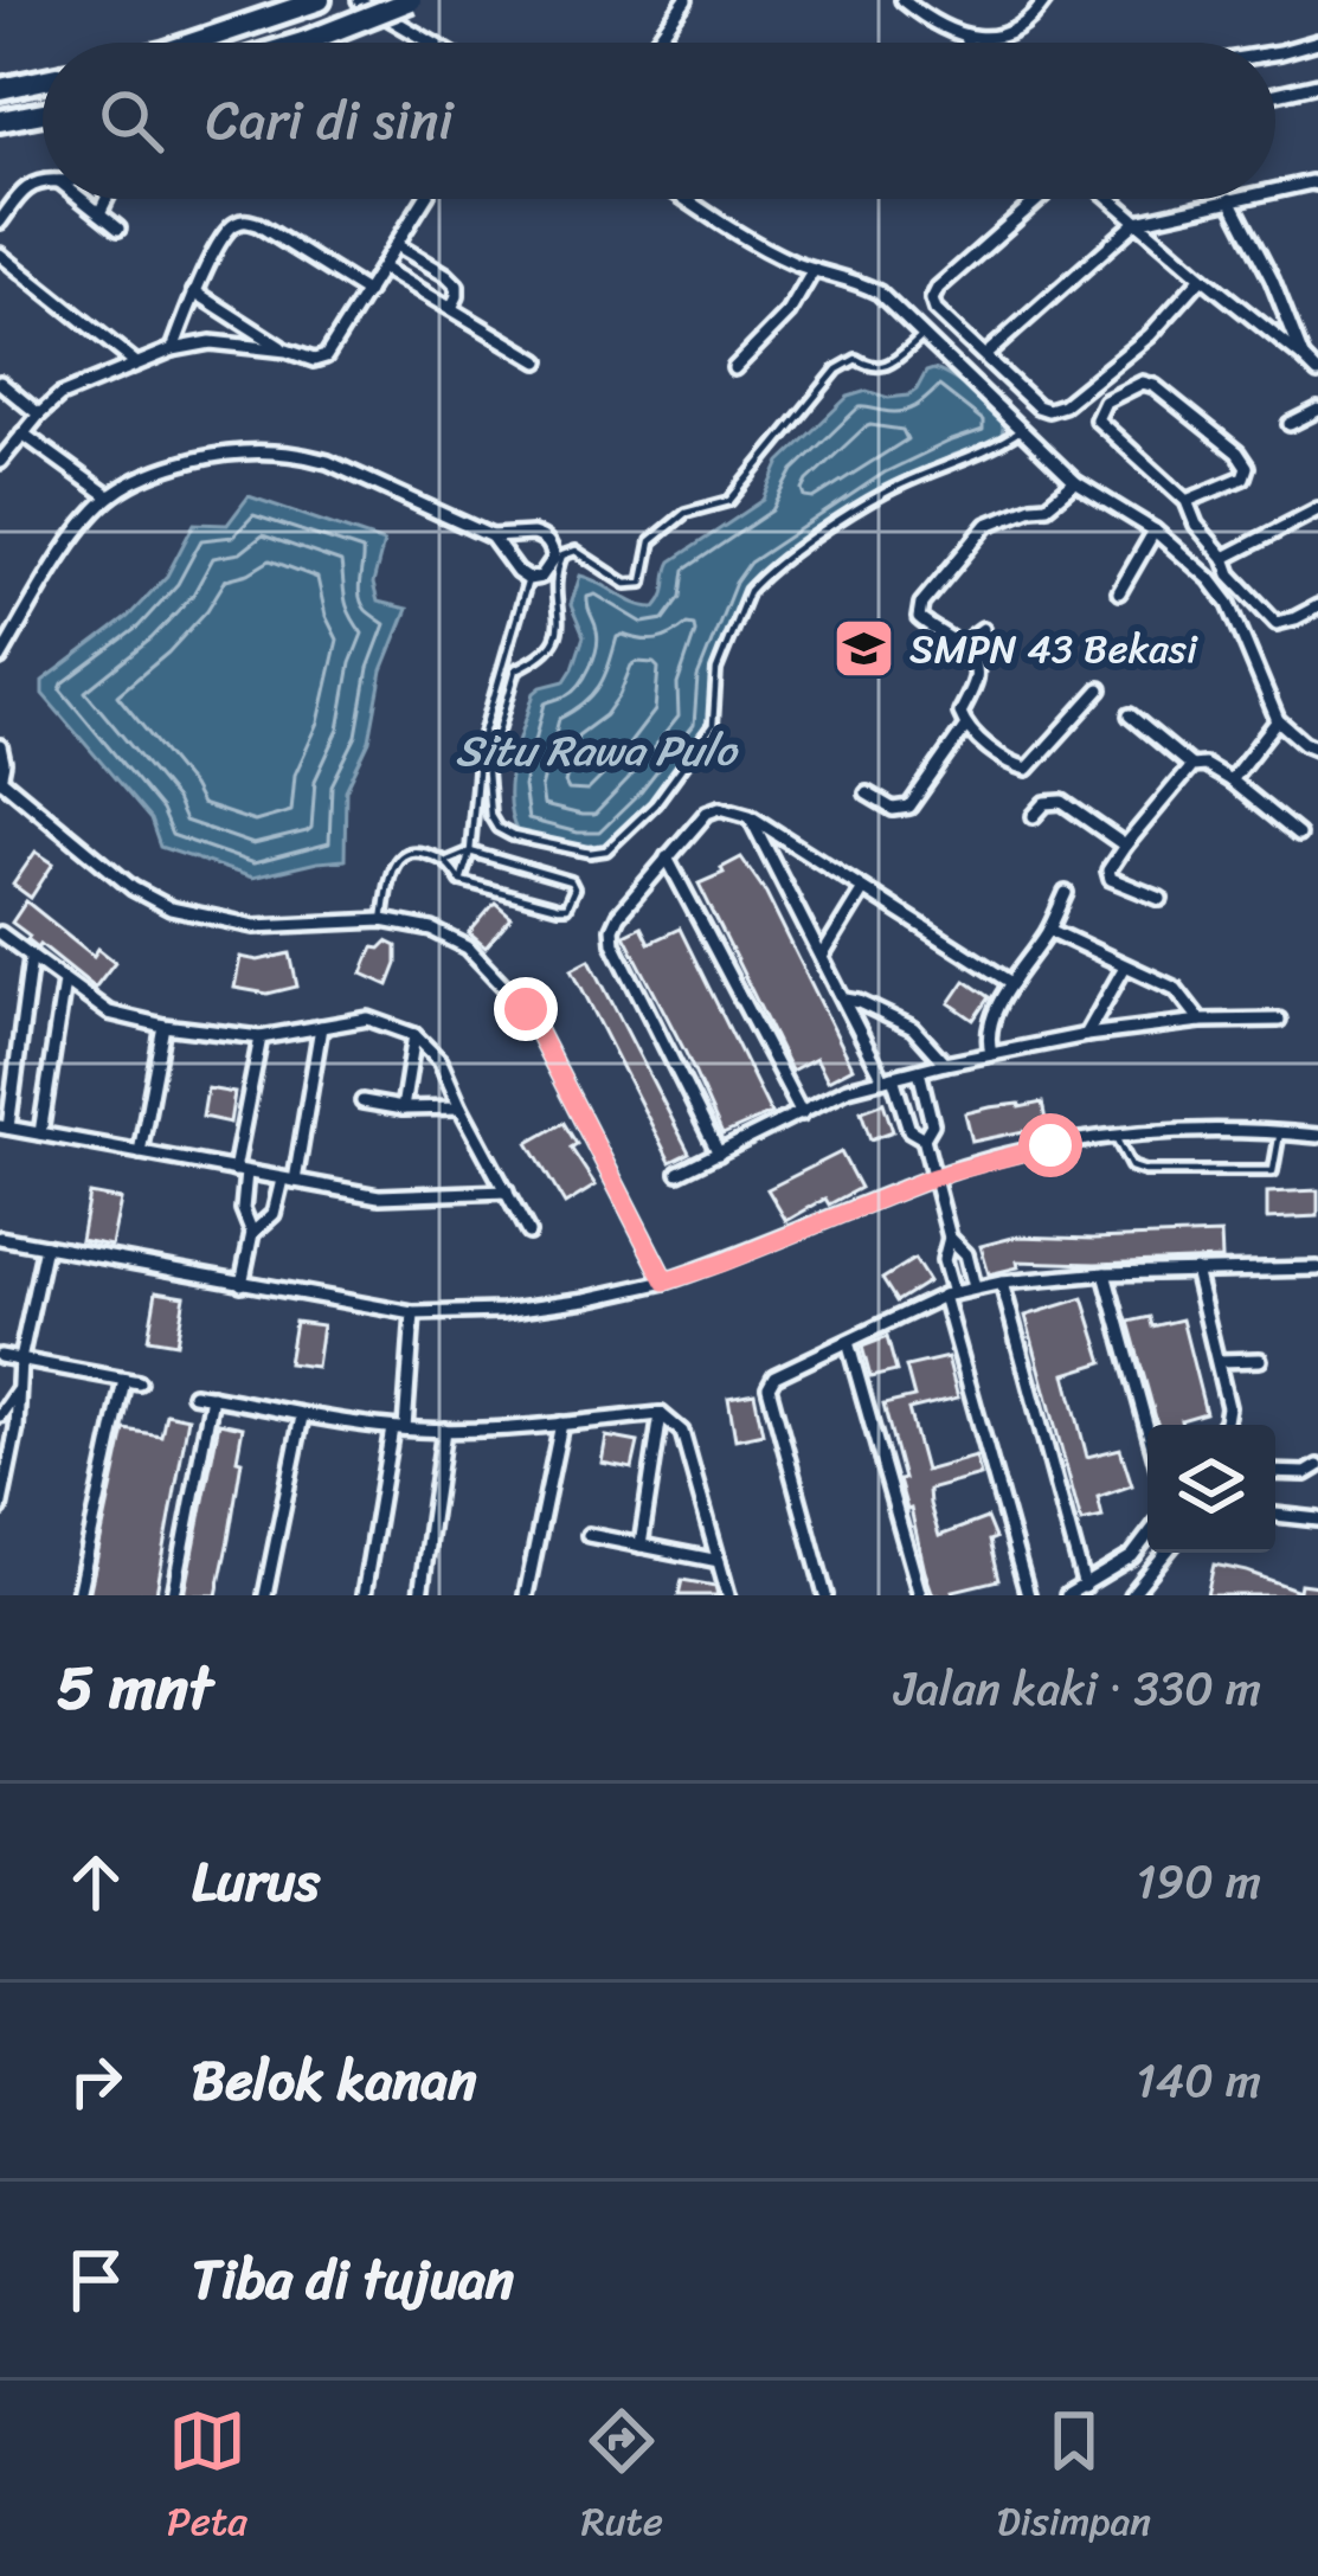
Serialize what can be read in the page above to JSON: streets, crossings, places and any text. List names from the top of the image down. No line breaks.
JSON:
{"water":["Situ Rawa Pulo"],"places":{"school or university":["SMPN 43 Bekasi"]},"page":{"search":"Cari di sini","heading":["5 mnt","Jalan kaki · 330 m"],"list":[["Lurus","190 m"],["Belok kanan","140 m"],"Tiba di tujuan"],"nav":["Peta","Rute","Disimpan"]}}
